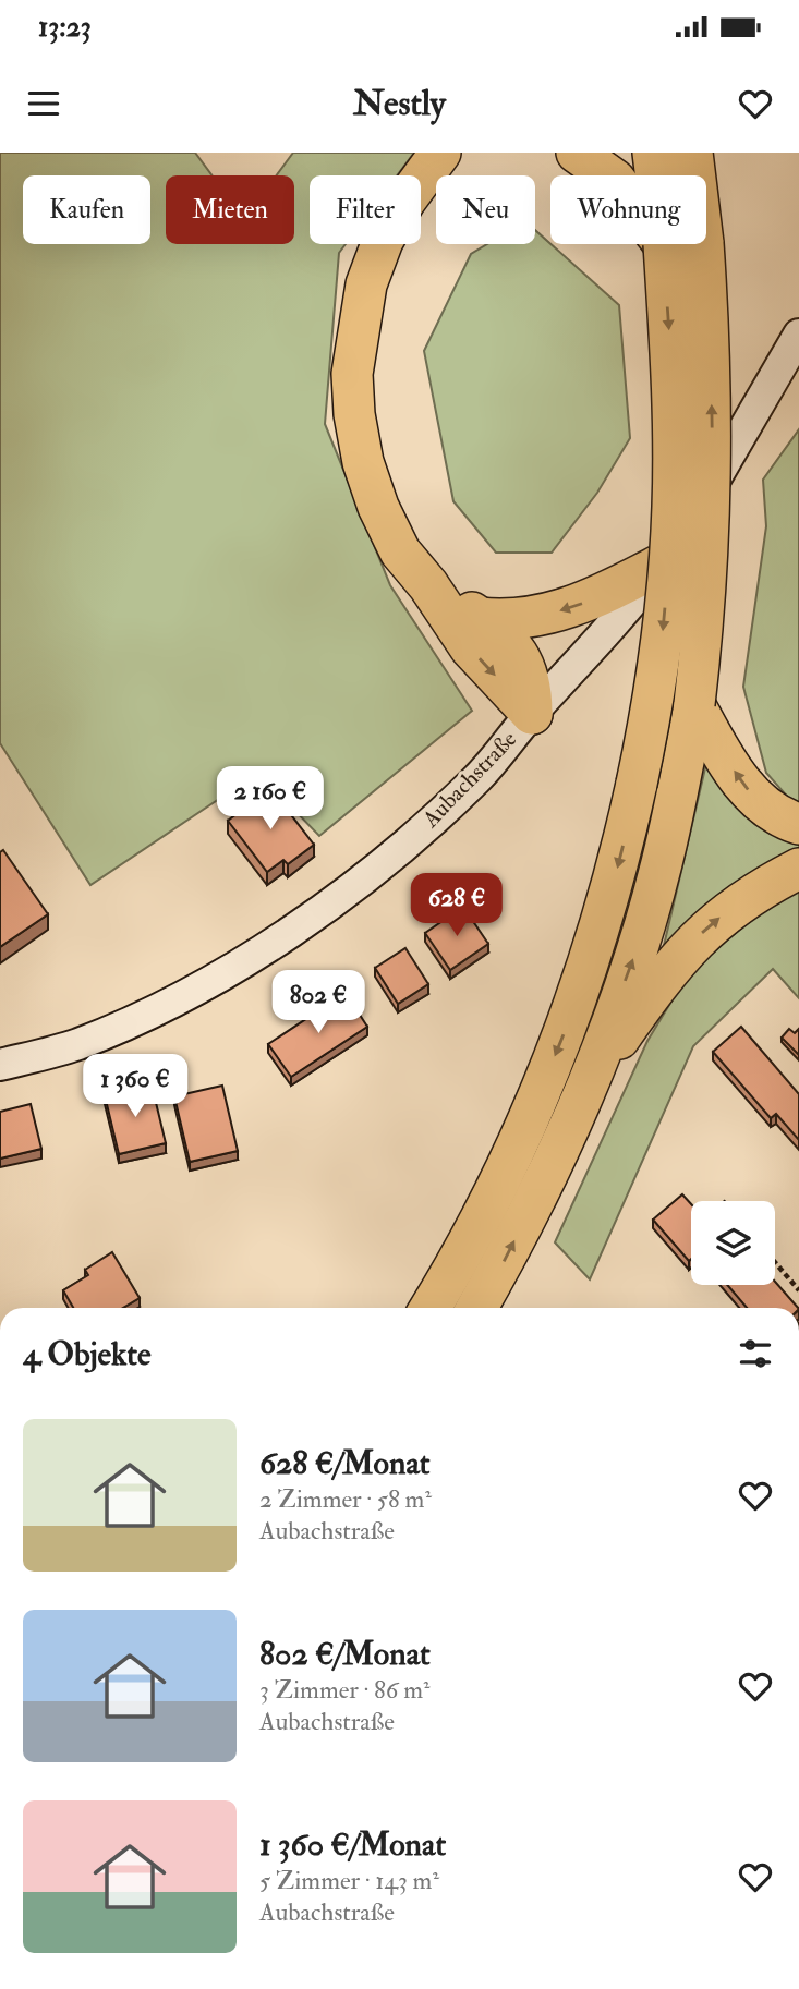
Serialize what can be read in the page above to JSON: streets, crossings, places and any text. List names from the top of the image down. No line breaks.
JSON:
{"streets":{"street":["Aubachstraße"]},"page":{"status":"13:23","header":"Nestly","chip":["Kaufen","Mieten","Filter","Neu","Wohnung"],"price":["2 160 €","628 €","802 €","1 360 €"],"heading":"4 Objekte","list":[{"name":"628 €/Monat","note":"2 Zimmer · 58 m² · Aubachstraße"},{"name":"802 €/Monat","note":"3 Zimmer · 86 m² · Aubachstraße"},{"name":"1 360 €/Monat","note":"5 Zimmer · 143 m² · Aubachstraße"}]}}
